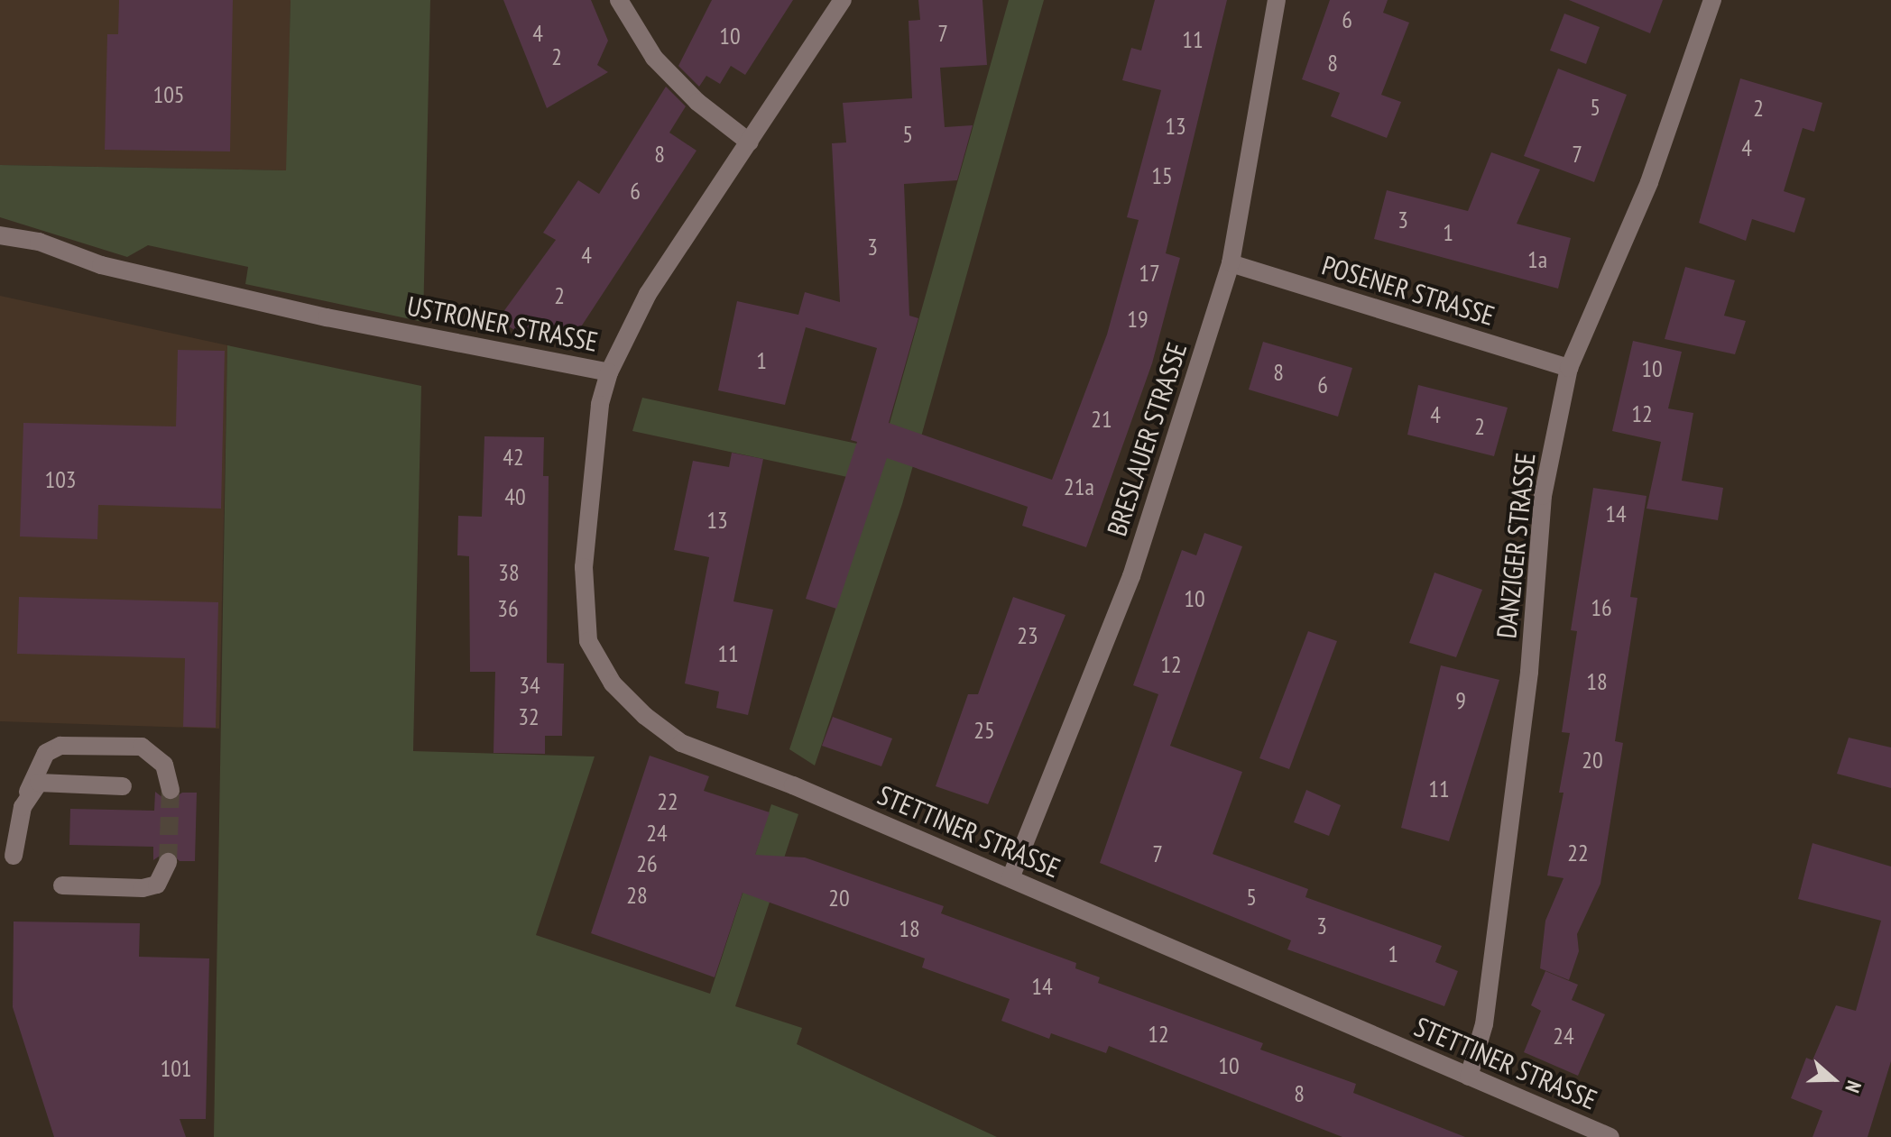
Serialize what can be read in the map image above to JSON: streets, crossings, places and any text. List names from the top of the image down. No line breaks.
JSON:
{"streets":{"street":["POSENER STRASSE","USTRONER STRASSE","BRESLAUER STRASSE","DANZIGER STRASSE","STETTINER STRASSE"]},"crossings":[["POSENER STRASSE","BRESLAUER STRASSE"],["POSENER STRASSE","DANZIGER STRASSE"],["USTRONER STRASSE","STETTINER STRASSE"],["BRESLAUER STRASSE","STETTINER STRASSE"],["DANZIGER STRASSE","STETTINER STRASSE"]],"house_numbers":["6","4","7","10","11","2","8","105","5","2","13","5","4","8","7","15","6","3","1","3","4","1a","17","2","19","1","10","8","6","12","4","21","2","42","103","21a","40","14","13","38","10","16","36","23","11","12","18","34","9","32","25","20","11","22","24","22","7","26","28","5","20","3","18","1","14","12","24","10","101","8"],"north":"right"}
